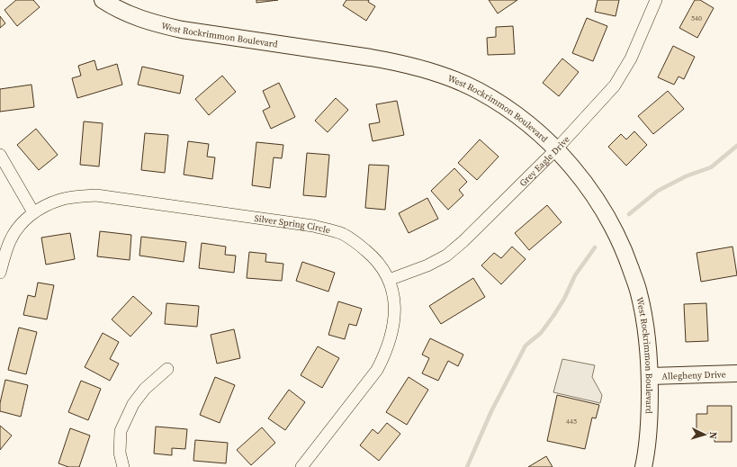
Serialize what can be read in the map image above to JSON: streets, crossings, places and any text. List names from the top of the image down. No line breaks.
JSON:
{"streets":{"main road":["West Rockrimmon Boulevard","Allegheny Drive"],"street":["Grey Eagle Drive","Silver Spring Circle"]},"crossings":[["West Rockrimmon Boulevard","Grey Eagle Drive"],["West Rockrimmon Boulevard","Allegheny Drive"],["Grey Eagle Drive","Silver Spring Circle"]],"house_numbers":["540","445"],"north":"right"}
